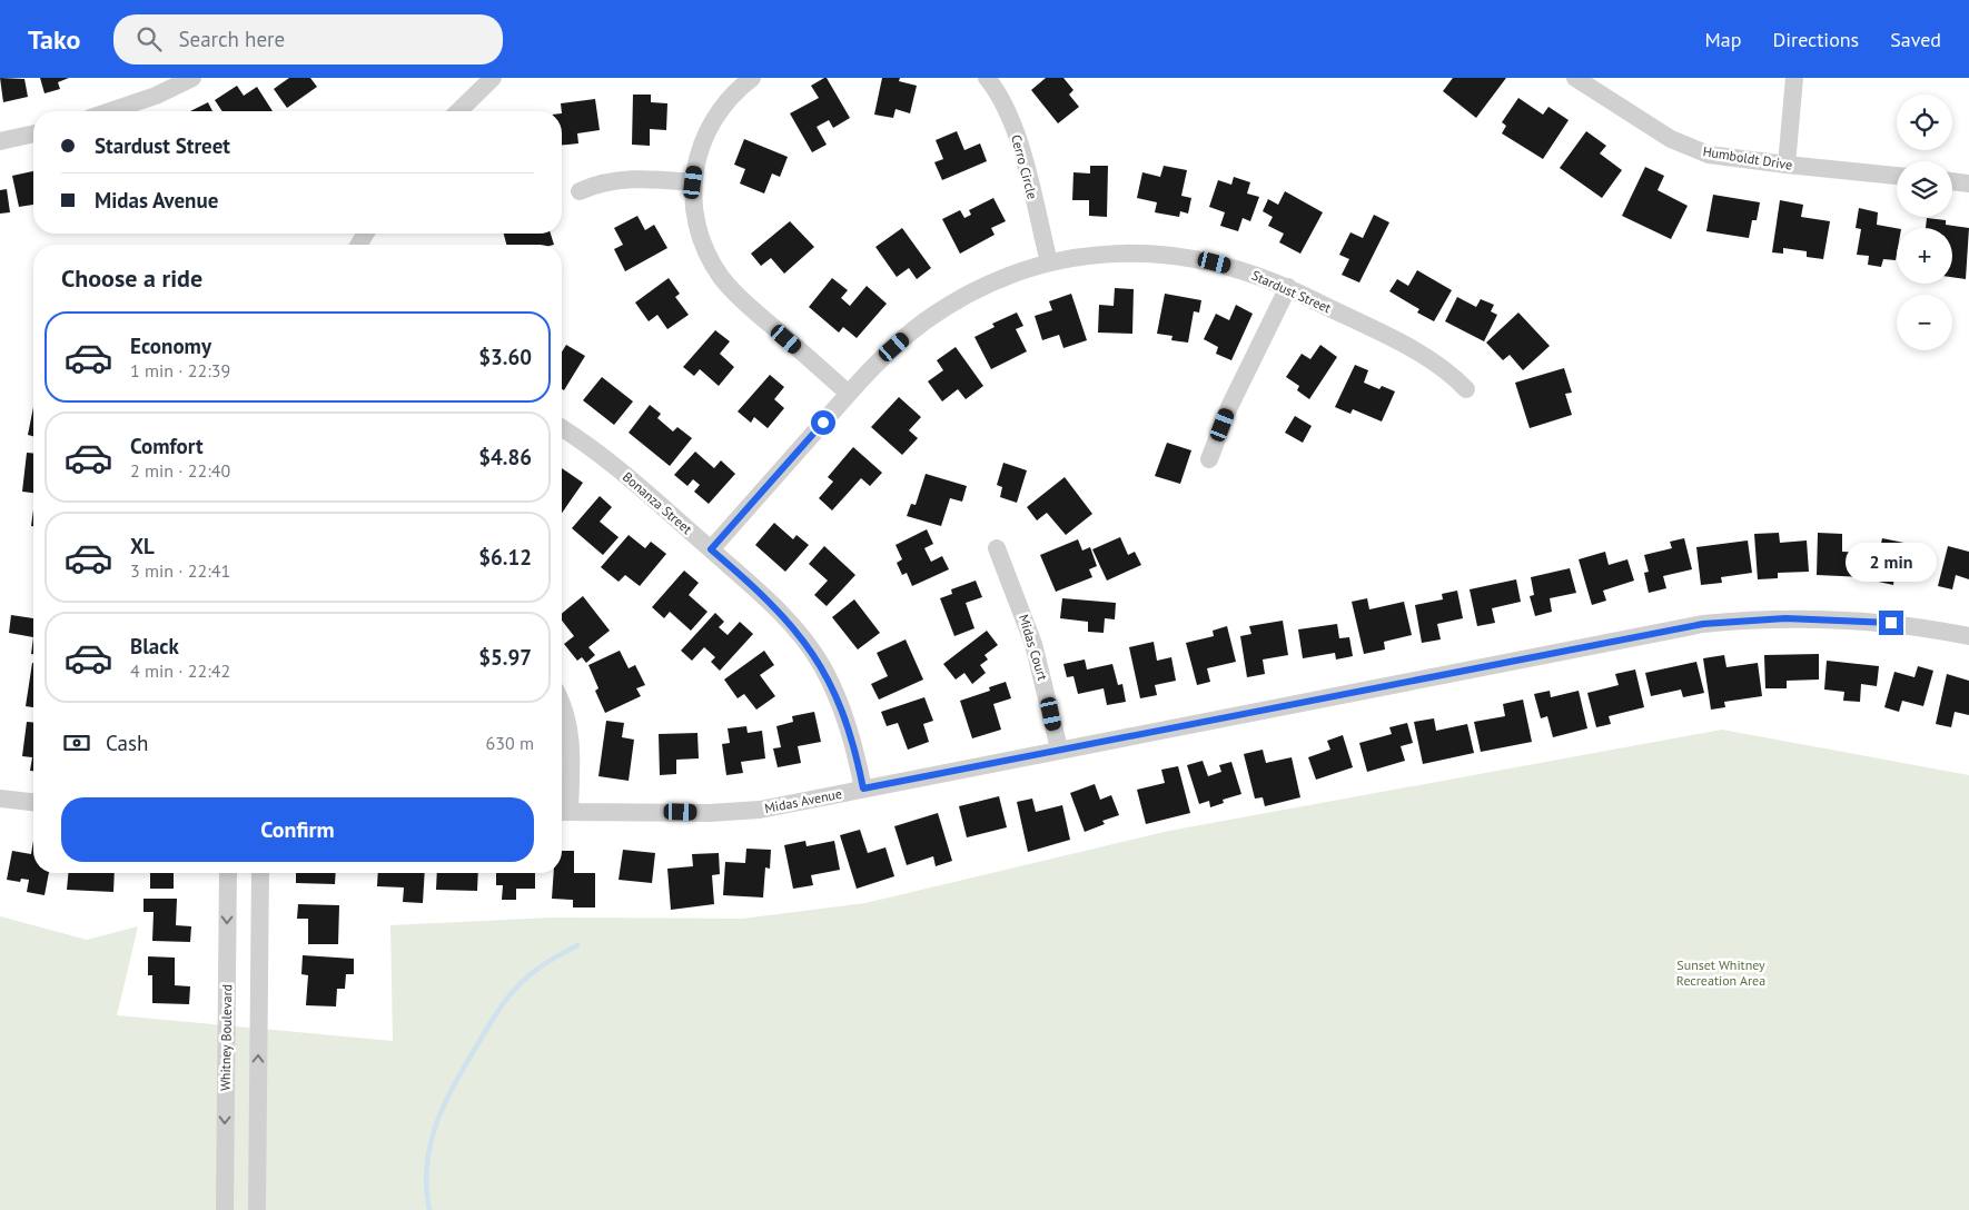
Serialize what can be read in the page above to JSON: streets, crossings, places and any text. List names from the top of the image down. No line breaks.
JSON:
{"streets":{"street":["Humboldt Drive","Cerro Circle","Stardust Street","Bonanza Street","Midas Court","Midas Avenue","Whitney Boulevard"]},"crossings":[["Cerro Circle","Stardust Street"],["Stardust Street","Bonanza Street"],["Bonanza Street","Midas Avenue"],["Midas Court","Midas Avenue"]],"parks":["Sunset Whitney Recreation Area"],"page":{"header":"Tako","search":"Search here","nav":["Map","Directions","Saved"],"map_buttons":["+","−"],"banner":["Stardust Street","Midas Avenue"],"heading":"Choose a ride","list":[{"name":"Economy","note":"1 min · 22:39","value":"$3.60"},{"name":"Comfort","note":"2 min · 22:40","value":"$4.86"},{"name":"XL","note":"3 min · 22:41","value":"$6.12"},{"name":"Black","note":"4 min · 22:42","value":"$5.97"}],"bubble":"2 min","pay":["Cash","630 m"],"buttons":"Confirm"}}
